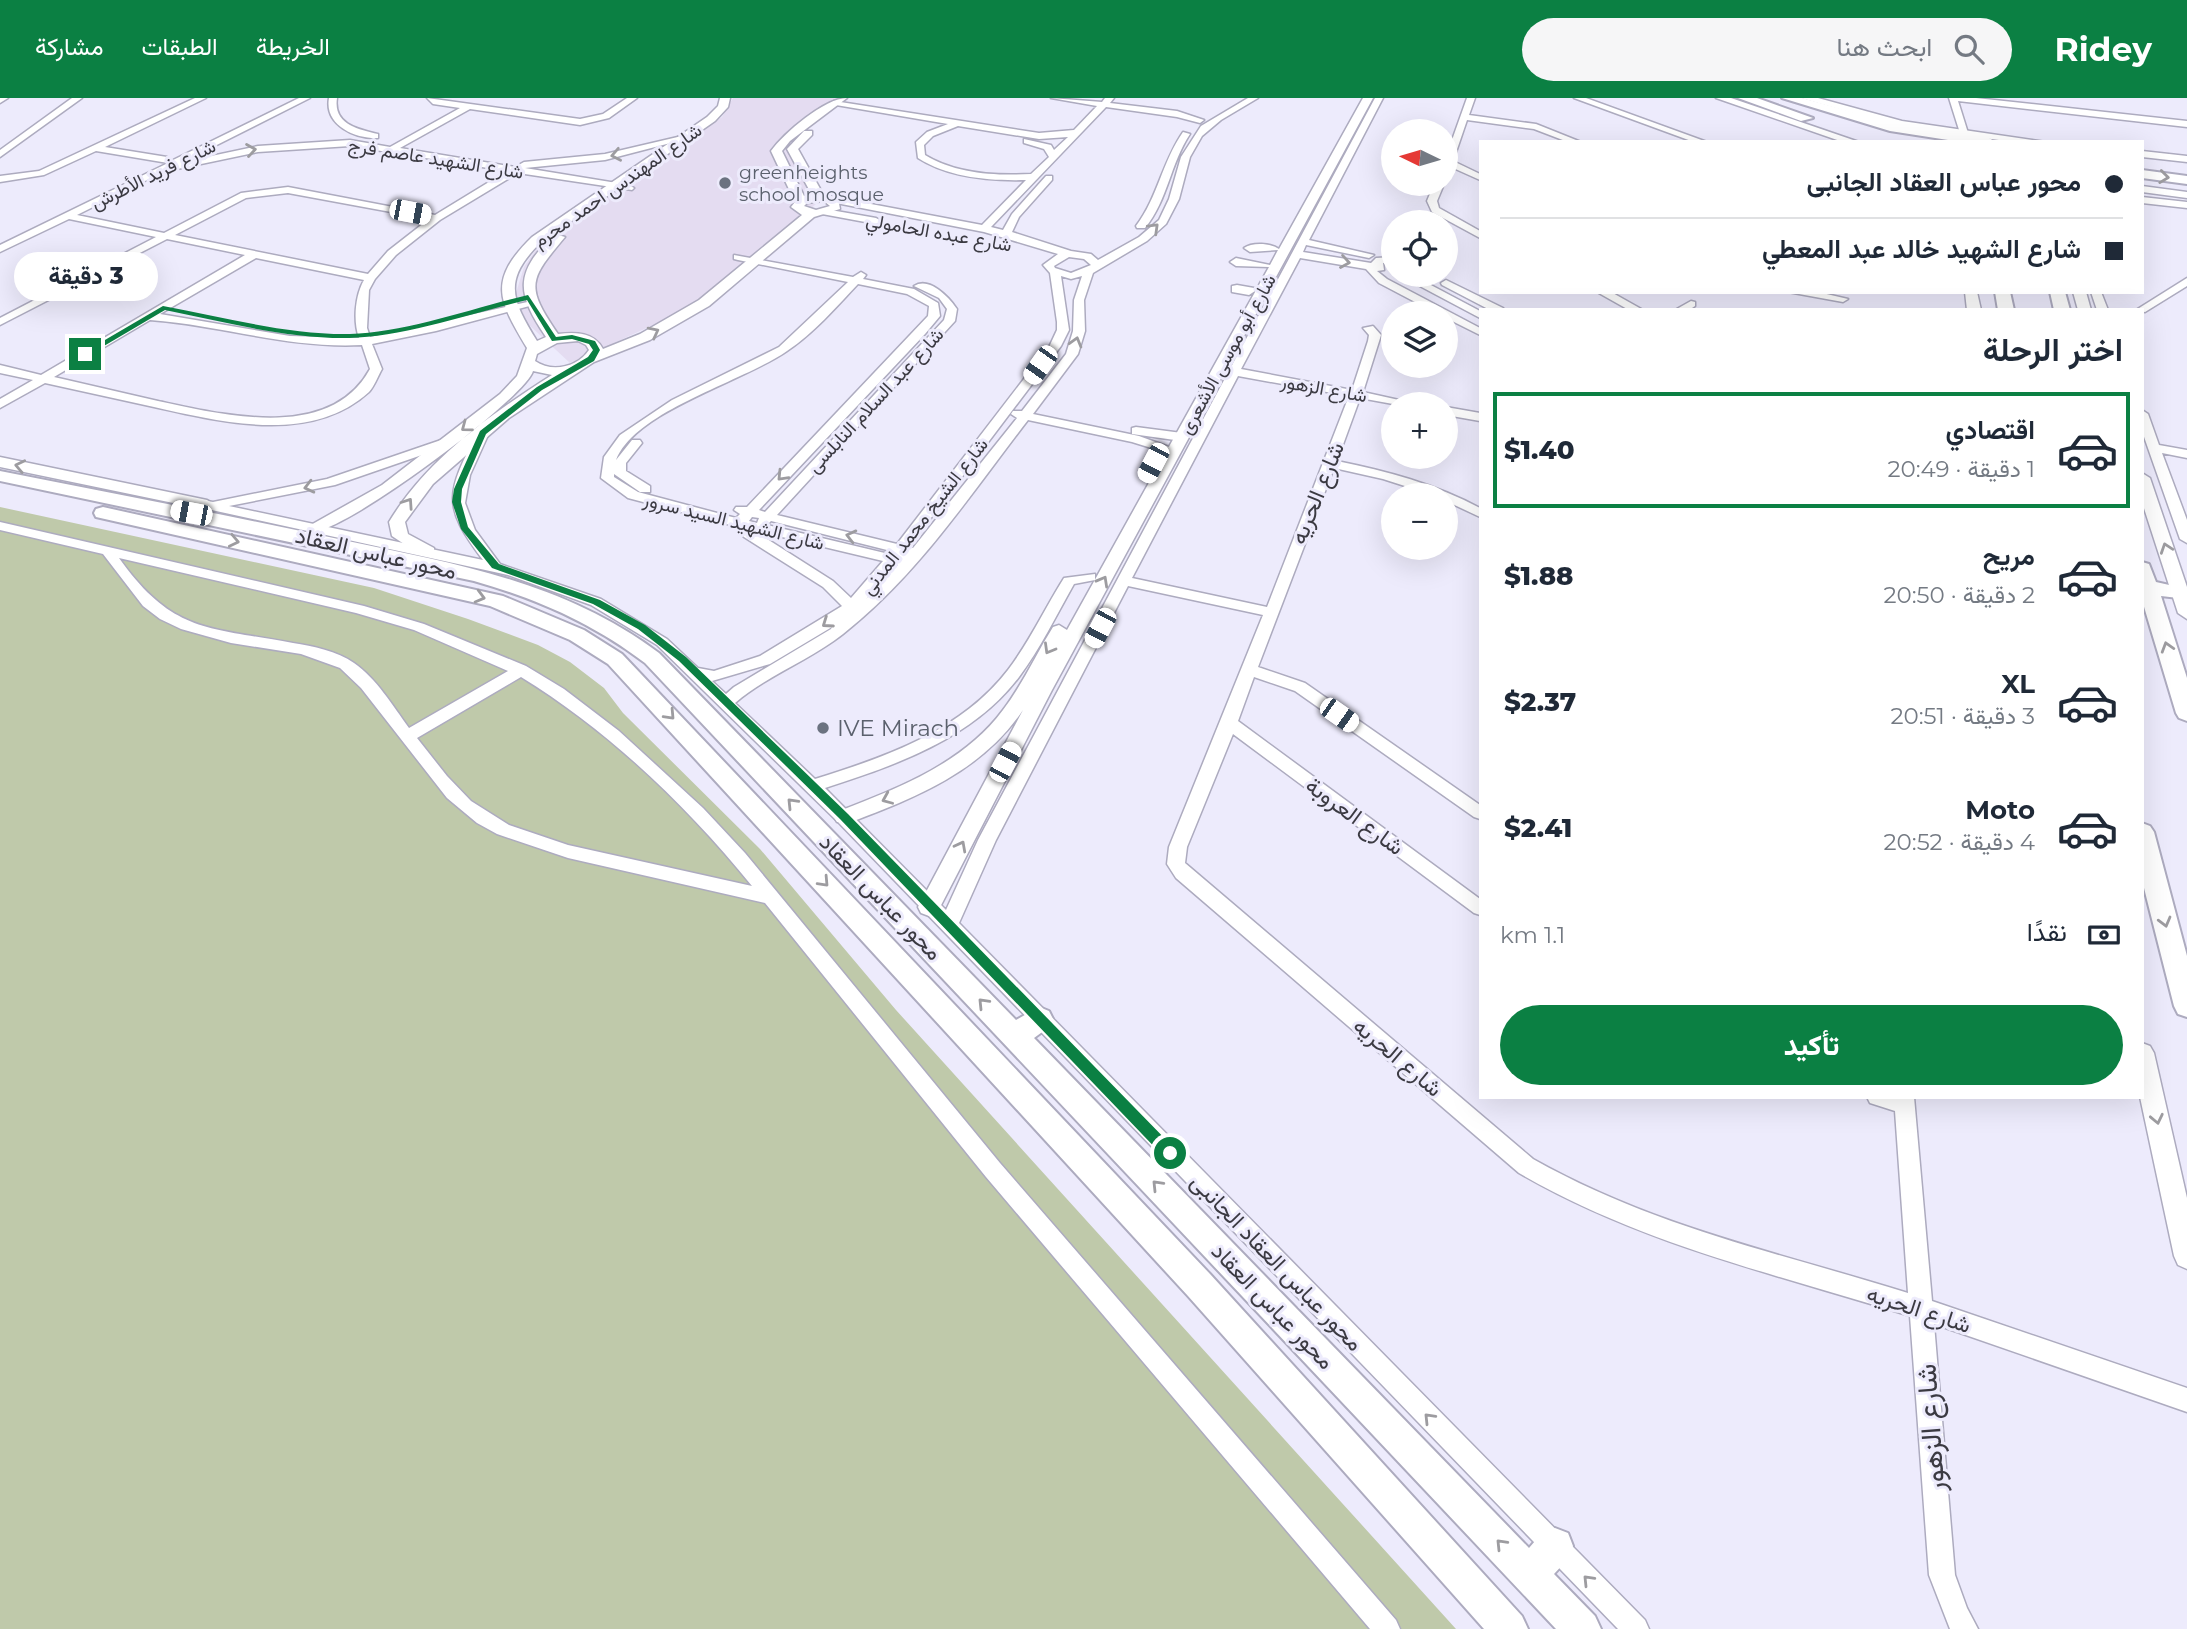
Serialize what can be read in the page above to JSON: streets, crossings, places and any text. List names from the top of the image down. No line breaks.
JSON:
{"streets":{"main road":["محور عباس العقاد"],"street":["شارع الشهيد عاصم فرج","شارع فريد الأطرش","شارع المهندس احمد محرم","شارع عبده الحامولي","شارع أبو موسى الأشعرى","شارع الزهور","شارع عبد السلام النابلسى","شارع الحريه","شارع الشيخ محمد المدني","شارع الشهيد السيد سرور","شارع العروبة","محور عباس العقاد الجانبى"]},"crossings":[["شارع الشهيد عاصم فرج","شارع فريد الأطرش"],["شارع الشهيد عاصم فرج","شارع المهندس احمد محرم"],["شارع عبده الحامولي","شارع الشيخ محمد المدني"],["شارع أبو موسى الأشعرى","محور عباس العقاد الجانبى"],["شارع الزهور","شارع الحريه"],["شارع عبد السلام النابلسى","شارع الشهيد السيد سرور"],["شارع الحريه","شارع العروبة"],["شارع الشيخ محمد المدني","شارع الشهيد السيد سرور"],["شارع الشيخ محمد المدني","محور عباس العقاد"],["شارع الشيخ محمد المدني","محور عباس العقاد الجانبى"],["محور عباس العقاد","محور عباس العقاد الجانبى"]],"places":["greenheights school mosque","IVE Mirach"],"north":"left","page":{"header":"Ridey","search":"ابحث هنا","nav":["الخريطة","الطبقات","مشاركة"],"map_buttons":["+","−"],"banner":["محور عباس العقاد الجانبى","شارع الشهيد خالد عبد المعطي"],"bubble":"3 دقيقة","heading":"اختر الرحلة","list":[{"name":"اقتصادي","note":"1 دقيقة · 20:49","value":"$1.40"},{"name":"مريح","note":"2 دقيقة · 20:50","value":"$1.88"},{"name":"XL","note":"3 دقيقة · 20:51","value":"$2.37"},{"name":"Moto","note":"4 دقيقة · 20:52","value":"$2.41"}],"pay":["نقدًا","1.1 km"],"buttons":"تأكيد"}}
